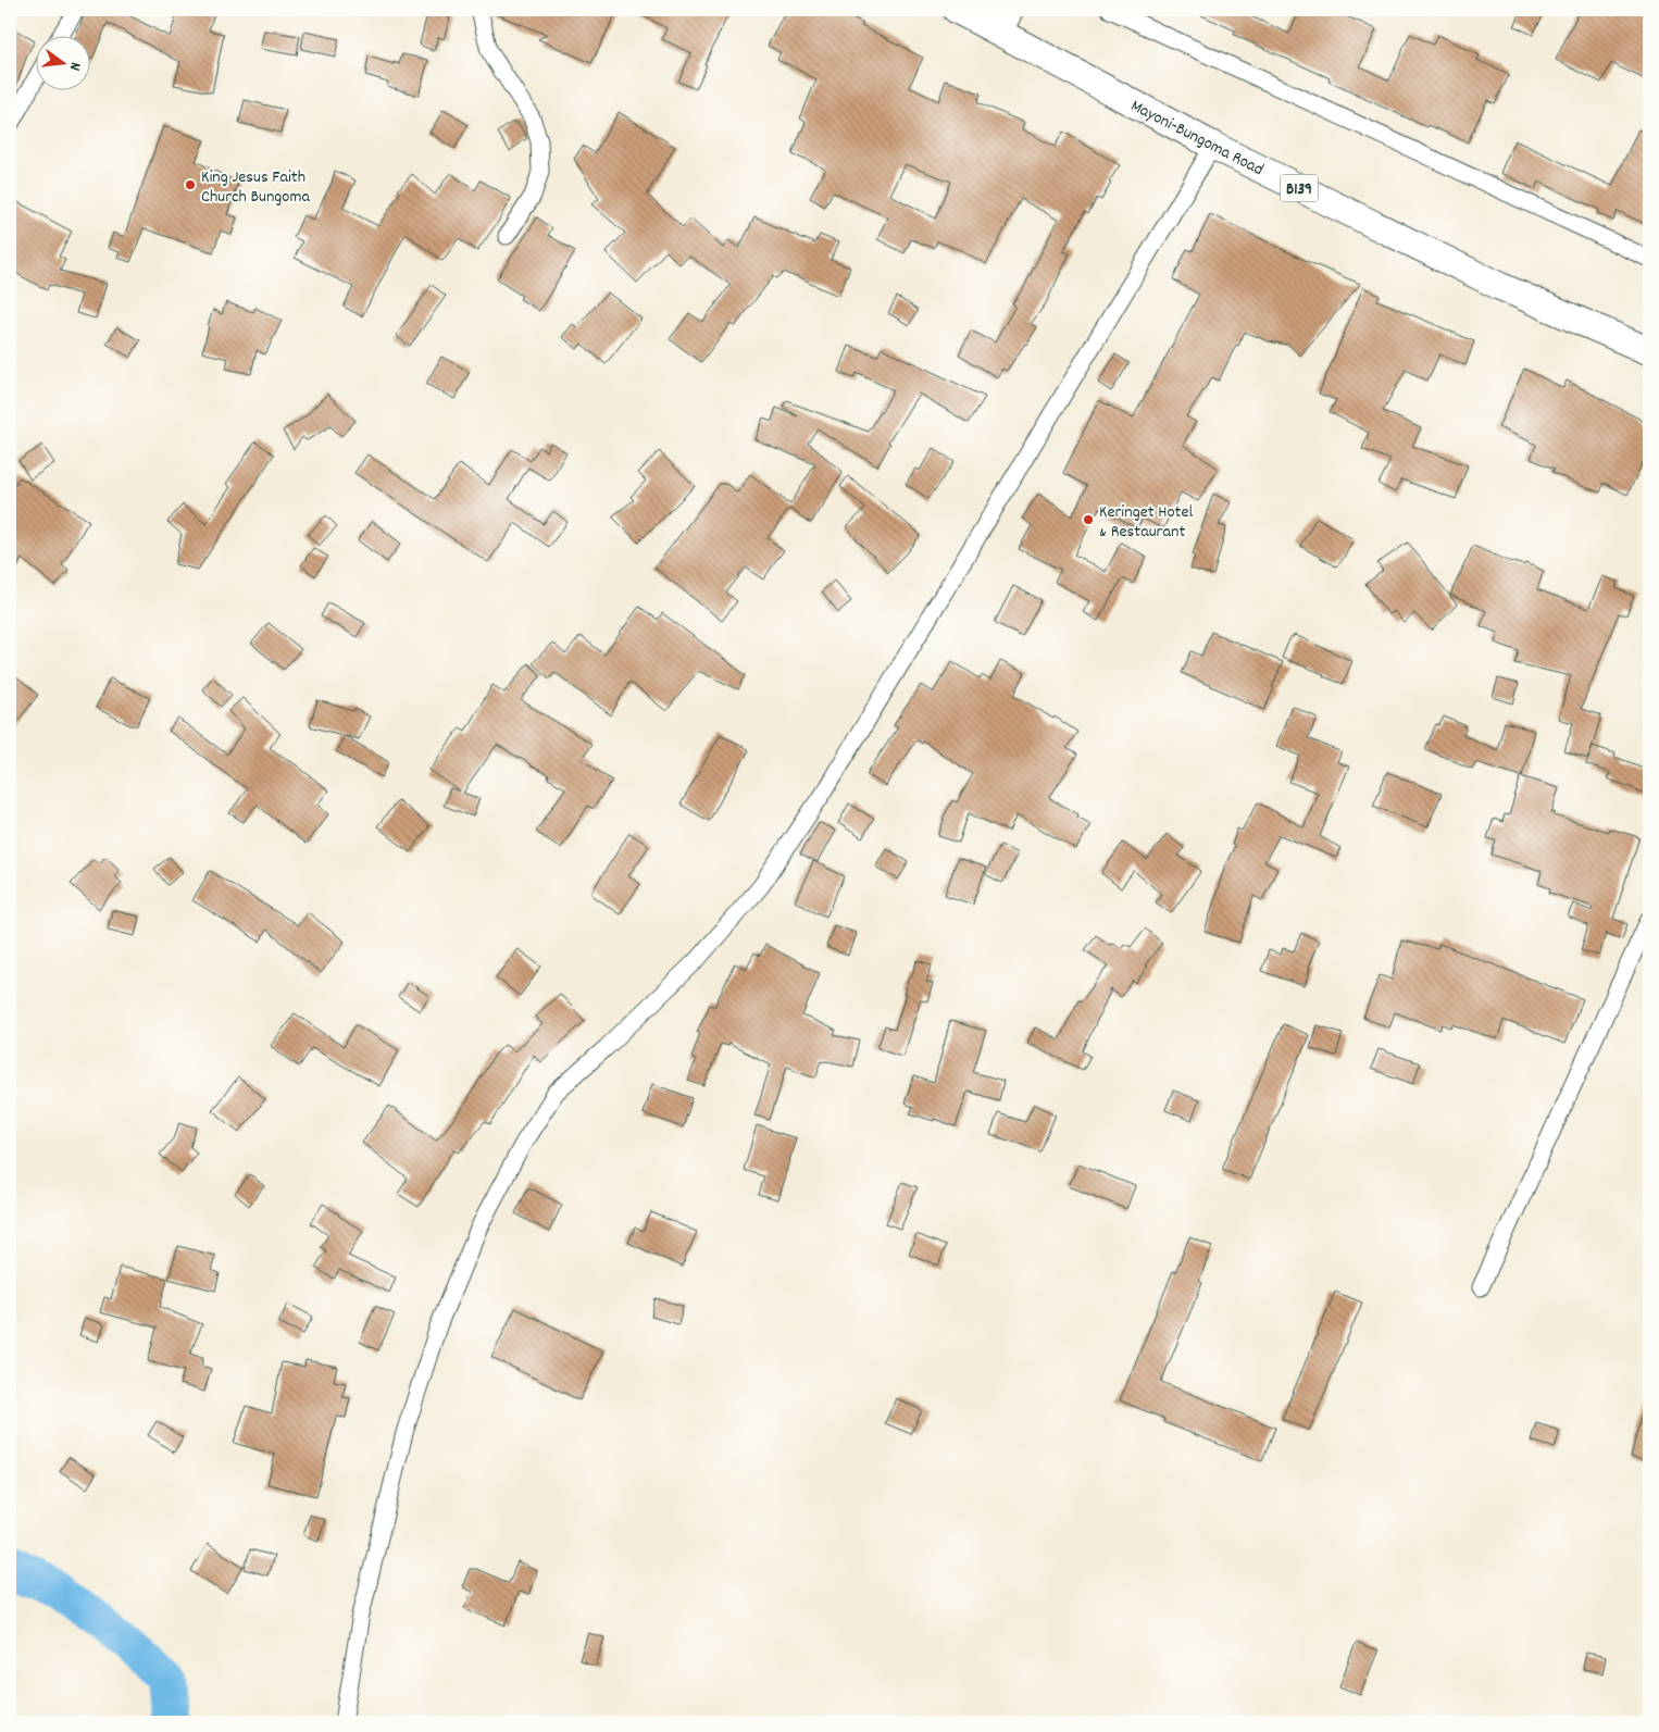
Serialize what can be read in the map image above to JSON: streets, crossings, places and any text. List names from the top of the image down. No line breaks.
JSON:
{"streets":{"main road":["Mayoni-Bungoma Road","B139"]},"places":["King Jesus Faith Church Bungoma","Keringet Hotel & Restaurant"],"north":"right"}
